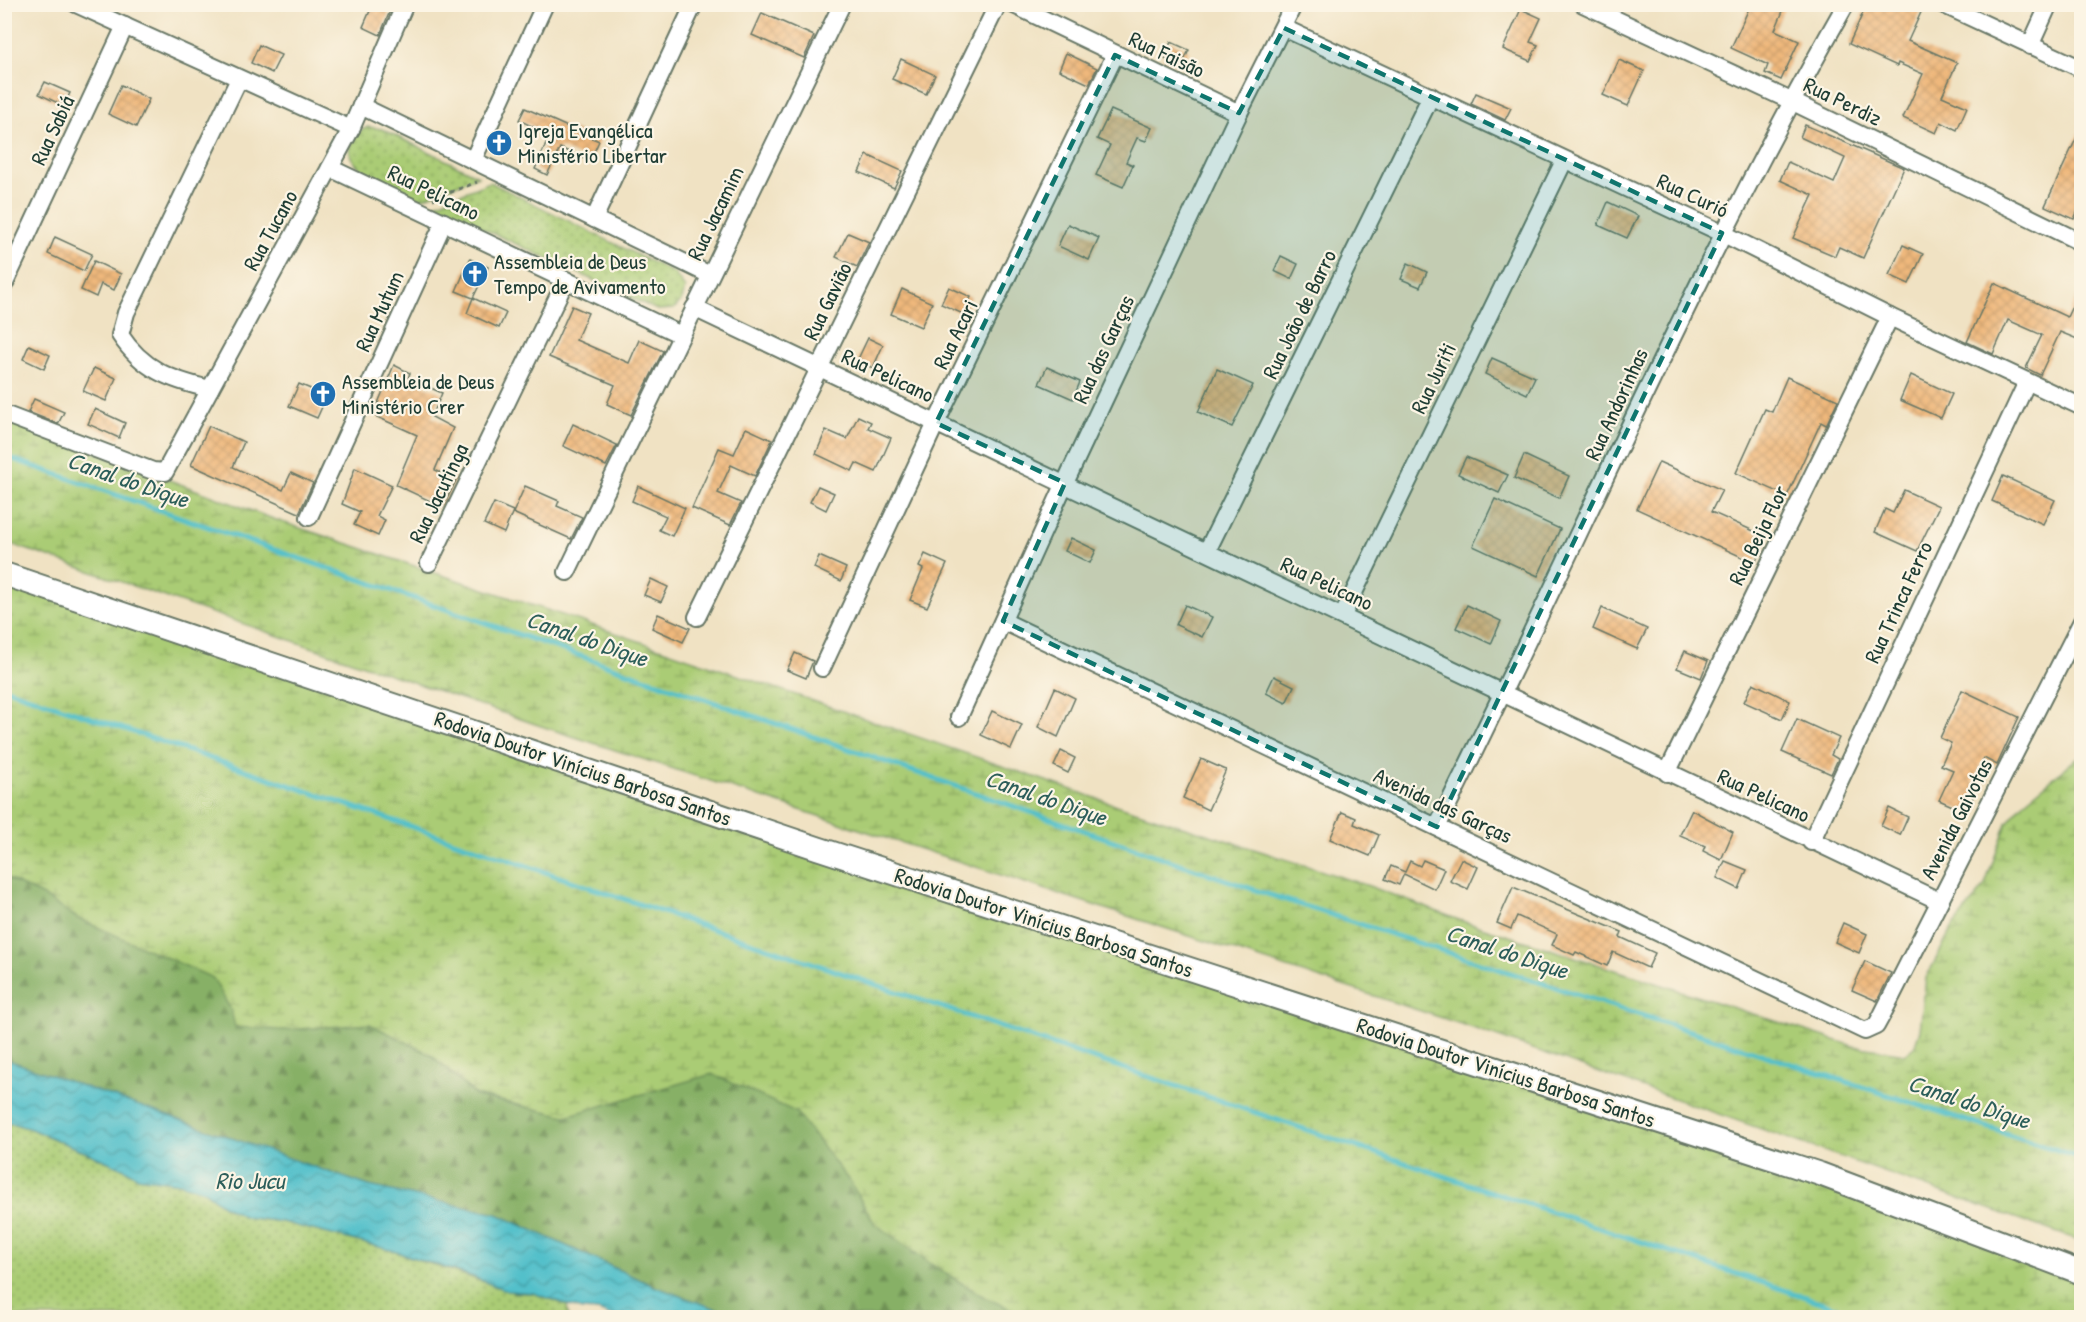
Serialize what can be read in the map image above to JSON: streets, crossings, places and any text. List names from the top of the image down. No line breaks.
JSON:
{"streets":{"main road":["Rodovia Doutor Vinícius Barbosa Santos"],"street":["Rua Faisão","Rua Perdiz","Rua Sabiá","Rua Pelicano","Rua Curió","Rua Jacamim","Rua Tucano","Rua Gavião","Rua Mutum","Rua João de Barro","Rua Acari","Rua das Garças","Rua Juriti","Rua Andorinhas","Rua Jacutinga","Rua Beija Flor","Rua Trinca Ferro","Avenida das Garças","Avenida Gaivotas"]},"crossings":[["Rua Faisão","Rua Acari"],["Rua Faisão","Rua das Garças"],["Rua Perdiz","Rua Andorinhas"],["Rua Pelicano","Rua Jacamim"],["Rua Pelicano","Rua Tucano"],["Rua Pelicano","Rua Gavião"],["Rua Pelicano","Rua Mutum"],["Rua Pelicano","Rua João de Barro"],["Rua Pelicano","Rua Acari"],["Rua Pelicano","Rua das Garças"],["Rua Pelicano","Rua Juriti"],["Rua Pelicano","Rua Andorinhas"],["Rua Pelicano","Rua Jacutinga"],["Rua Pelicano","Rua Beija Flor"],["Rua Pelicano","Rua Trinca Ferro"],["Rua Pelicano","Avenida Gaivotas"],["Rua Curió","Rua João de Barro"],["Rua Curió","Rua das Garças"],["Rua Curió","Rua Juriti"],["Rua Curió","Rua Andorinhas"],["Rua Curió","Rua Beija Flor"],["Rua Curió","Rua Trinca Ferro"],["Rua das Garças","Avenida das Garças"],["Rua Andorinhas","Avenida das Garças"],["Avenida das Garças","Avenida Gaivotas"]],"water":["Canal do Dique","Rio Jucu"],"places":{"church":["Igreja Evangélica Ministério Libertar","Assembleia de Deus Tempo de Avivamento","Assembleia de Deus Ministério Crer"]}}
